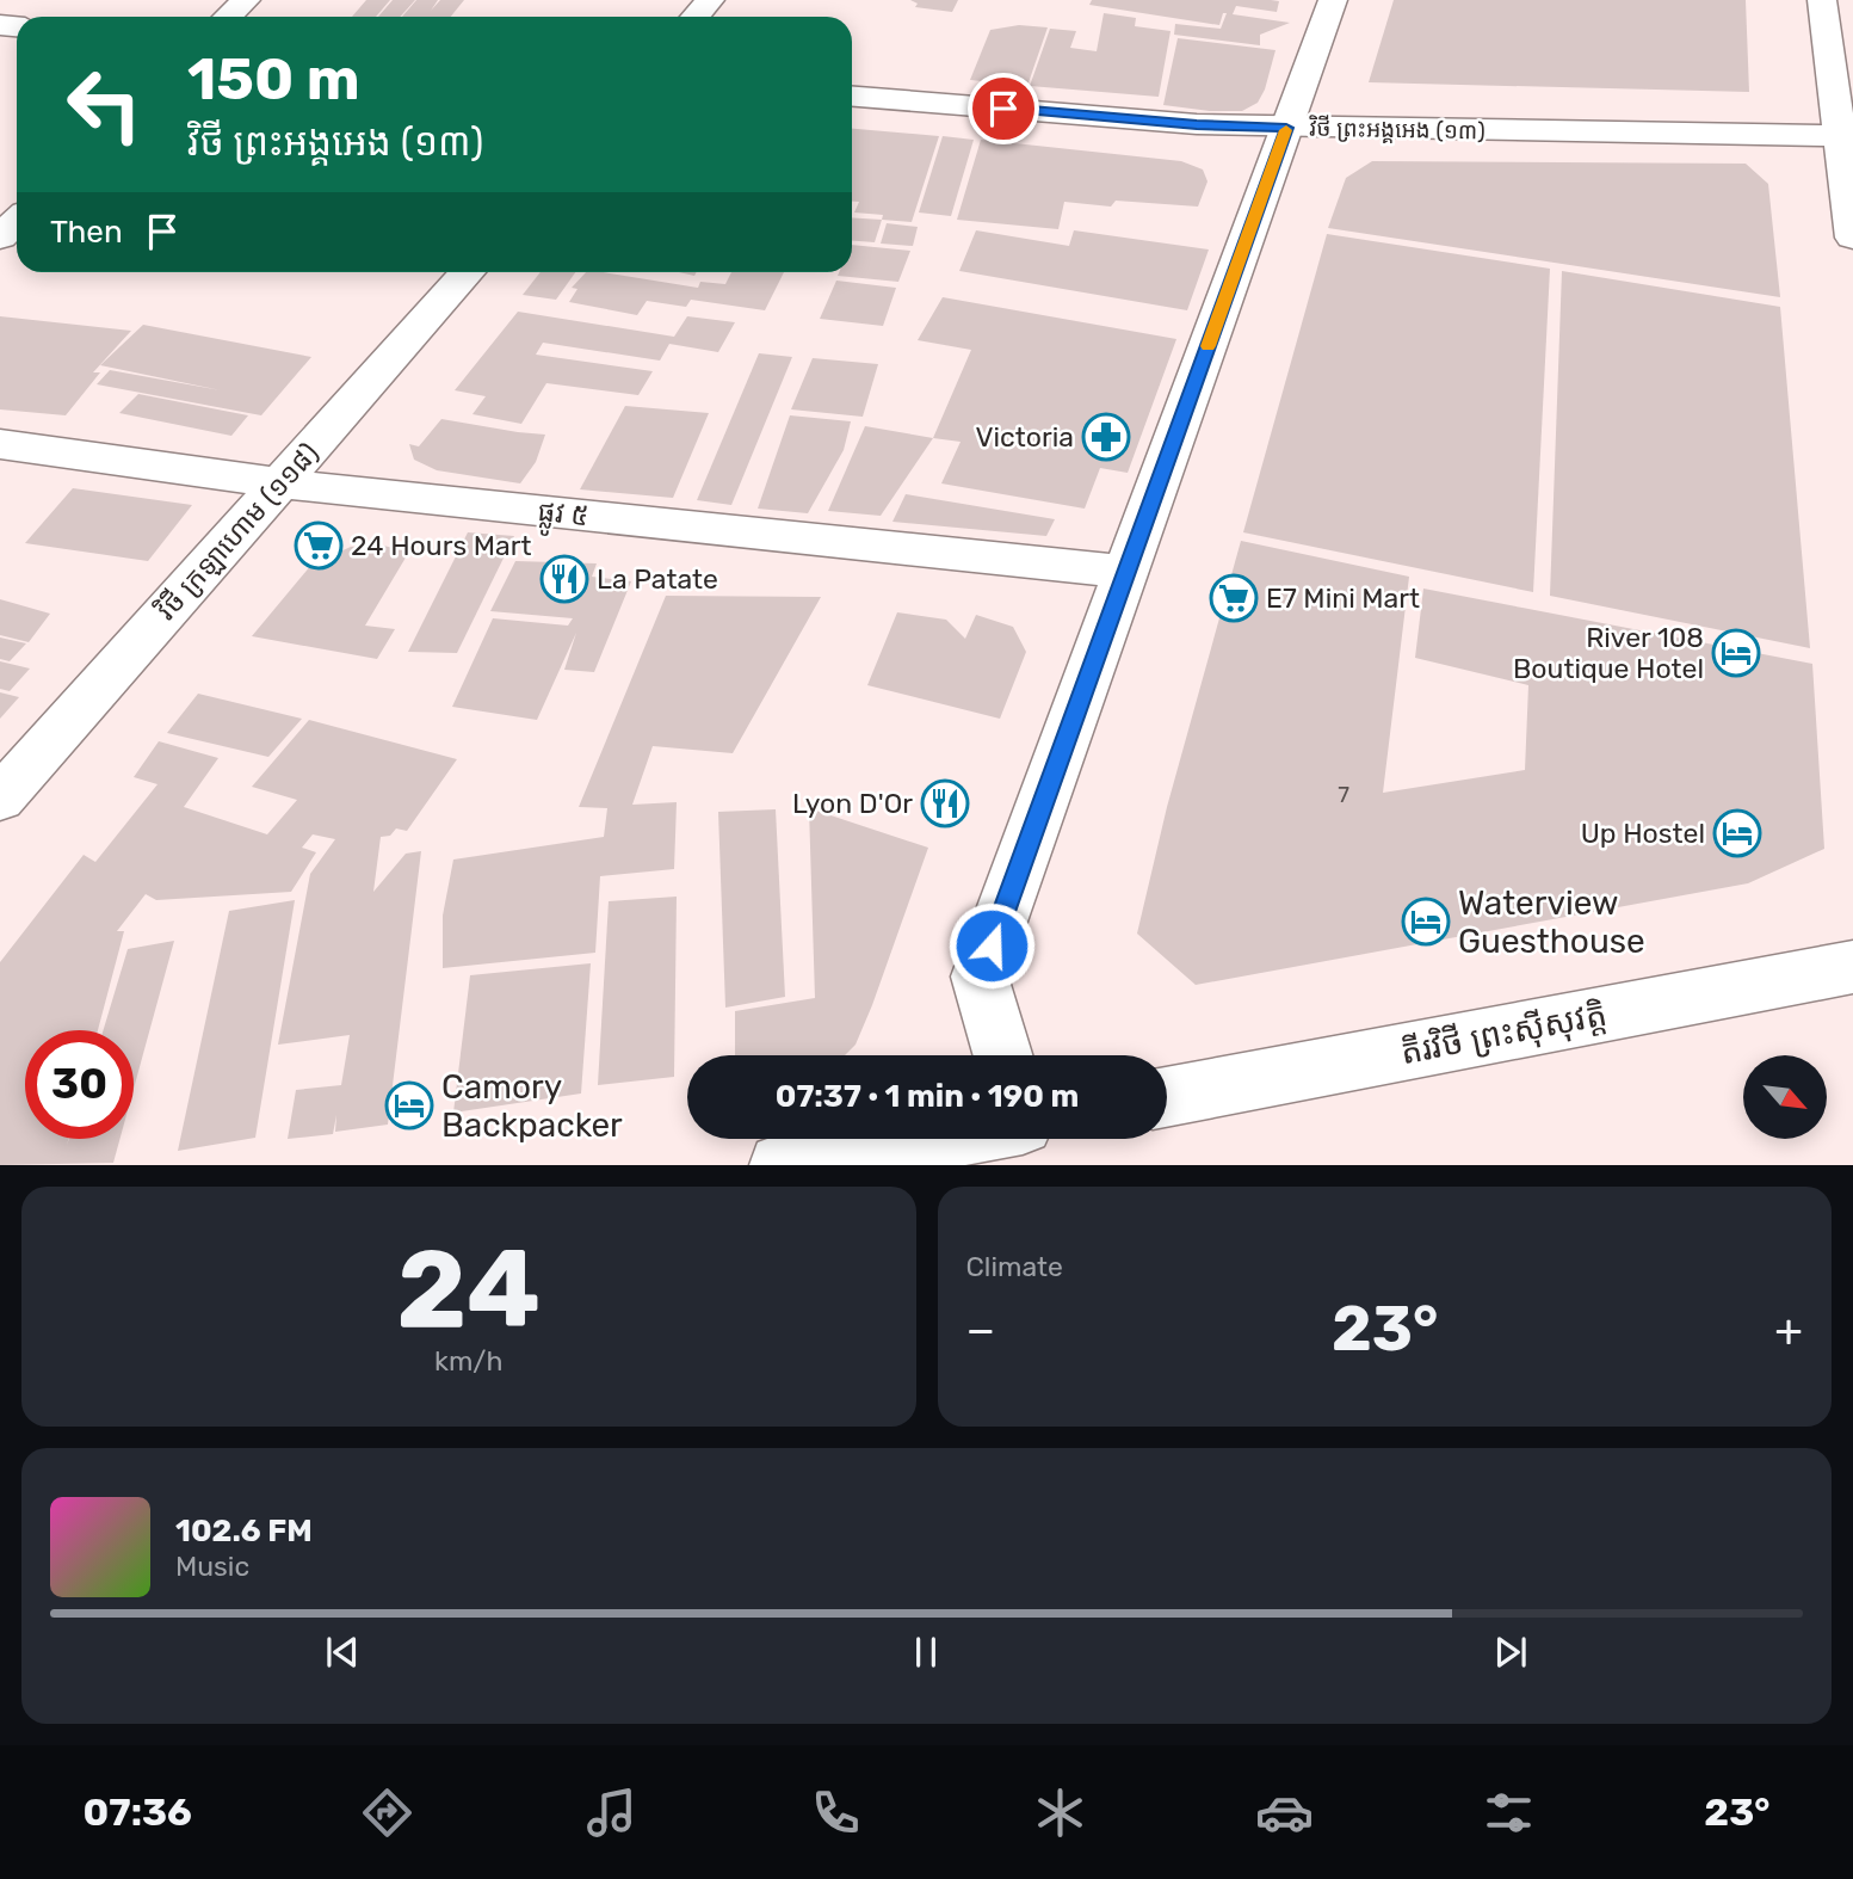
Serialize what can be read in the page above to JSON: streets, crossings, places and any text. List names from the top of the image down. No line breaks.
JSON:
{"streets":{"street":["វិថី ព្រះអង្គអេង (១៣)","ផ្លូវ ៥","វិថី ក្រឡាហោម (១១៨)","តីរវិថី ព្រះស៊ីសុវត្តិ"]},"crossings":[["ផ្លូវ ៥","វិថី ក្រឡាហោម (១១៨)"]],"places":{"pharmacy":["Victoria"],"supermarket":["24 Hours Mart","E7 Mini Mart"],"restaurant":["La Patate","Lyon D'Or"],"hotel":["River 108 Boutique Hotel","Up Hostel","Waterview Guesthouse","Camory Backpacker"]},"house_numbers":["7"],"north":"bottom right","page":{"turn":["150 m","វិថី ព្រះអង្គអេង (១៣)"],"then":"Then","limit":"30","trip":"07:37 · 1 min · 190 m","tile":[["24","km/h"],"Climate"],"heat":["−","23°","+"],"song":["102.6 FM","Music"],"tabs":["07:36","23°"]}}
